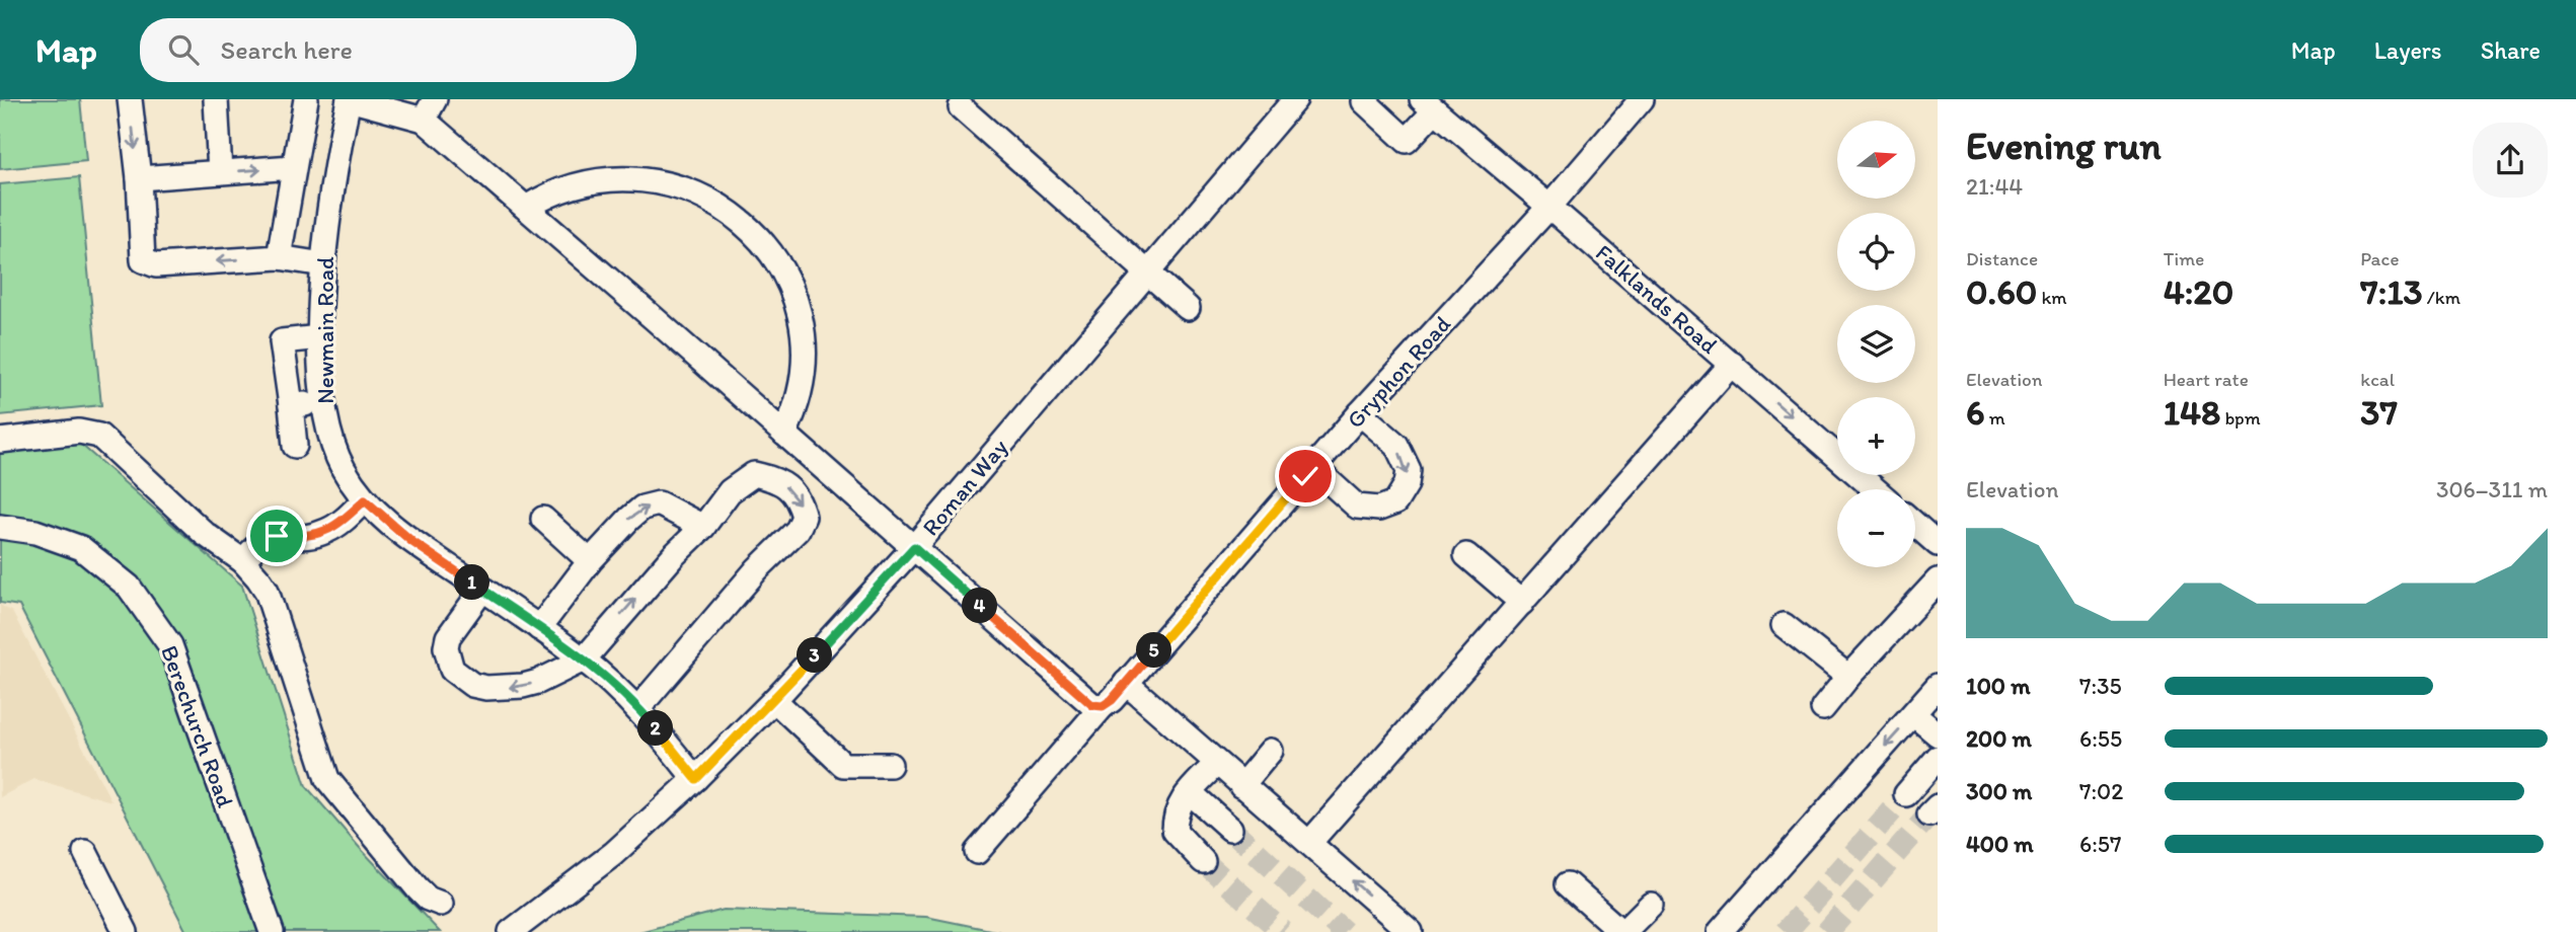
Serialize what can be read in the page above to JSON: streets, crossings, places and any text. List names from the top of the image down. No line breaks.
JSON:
{"streets":{"street":["Falklands Road","Newmain Road","Gryphon Road","Roman Way","Berechurch Road"]},"crossings":[["Falklands Road","Gryphon Road"],["Newmain Road","Roman Way"]],"north":"right","page":{"header":"Map","search":"Search here","nav":["Map","Layers","Share"],"heading":["Evening run","21:44"],"map_buttons":["+","−"],"stats":[["Distance","0.60 km"],["Time","4:20"],["Pace","7:13 /km"],["Elevation","6 m"],["Heart rate","148 bpm"],["kcal","37"]],"chart":["Elevation","306–311 m"],"pins":["1","4","5","3","2"],"list":[{"name":"100 m","note":"7:35"},{"name":"200 m","note":"6:55"},{"name":"300 m","note":"7:02"},{"name":"400 m","note":"6:57"}]}}
